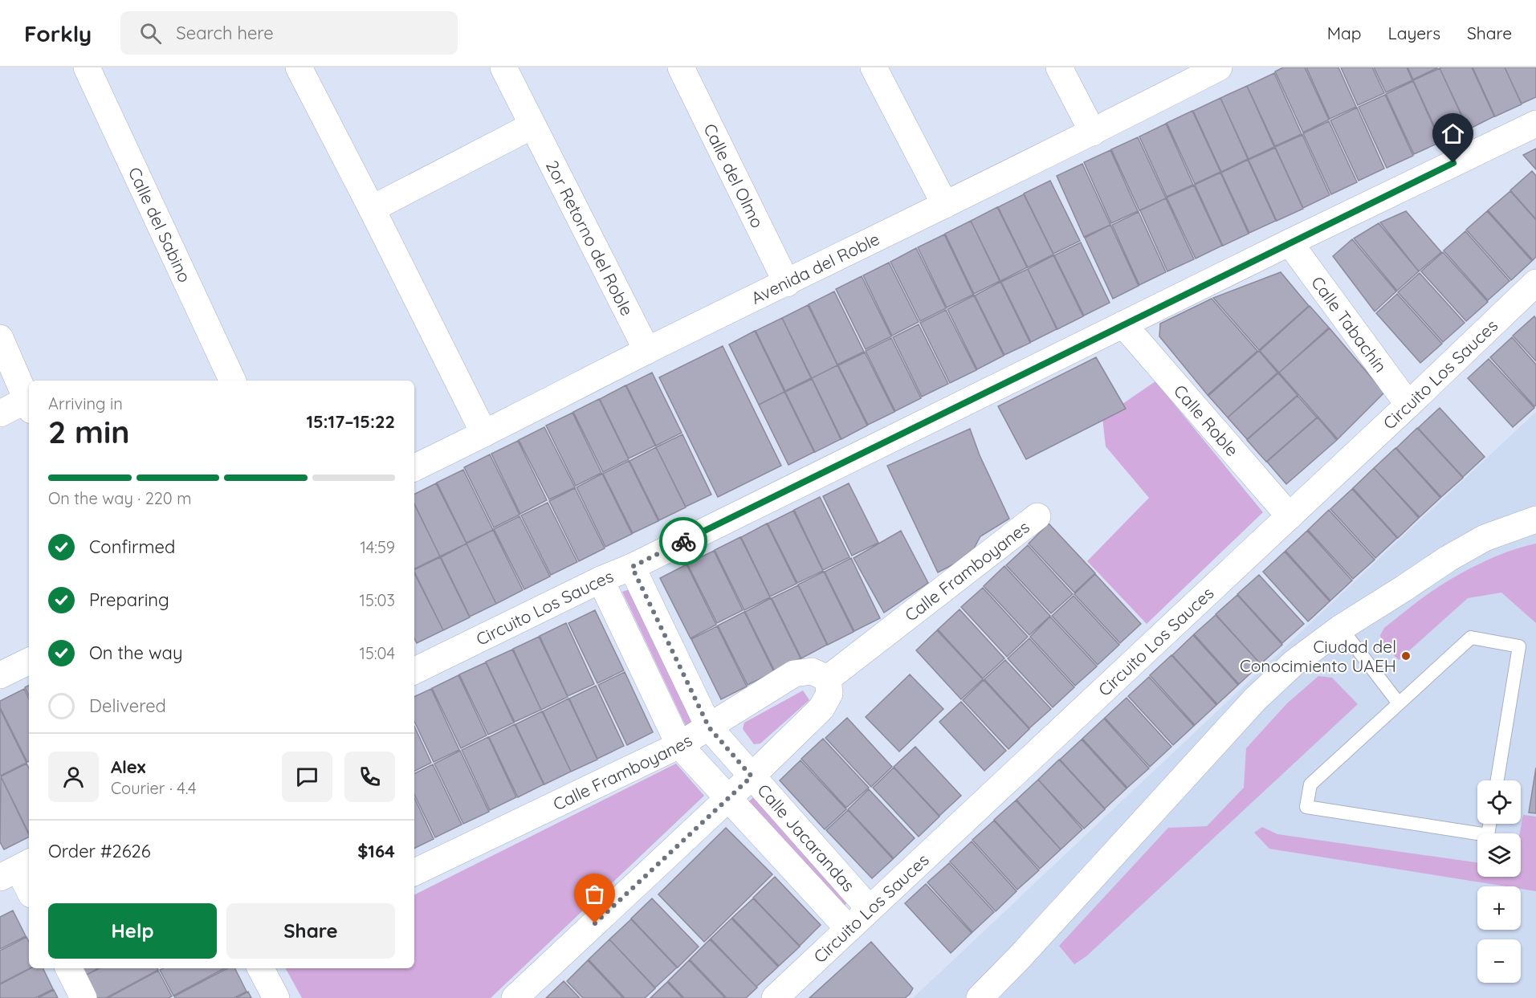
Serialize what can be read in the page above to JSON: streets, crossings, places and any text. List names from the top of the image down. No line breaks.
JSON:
{"streets":{"street":["Calle del Olmo","Calle del Sabino","2or Retorno del Roble","Avenida del Roble","Calle Tabachín","Circuito Los Sauces","Calle Roble","Calle Framboyanes","Calle Jacarandas"]},"crossings":[["Calle del Olmo","Avenida del Roble"],["2or Retorno del Roble","Avenida del Roble"],["Calle Tabachín","Circuito Los Sauces"],["Circuito Los Sauces","Calle Roble"],["Circuito Los Sauces","Calle Jacarandas"],["Calle Framboyanes","Calle Jacarandas"]],"places":["Ciudad del Conocimiento UAEH"],"page":{"header":"Forkly","search":"Search here","nav":["Map","Layers","Share"],"heading":["2 min","Arriving in","15:17–15:22"],"panel":["Alex","Courier · 4.4","Order #2626","$164"],"bar":"On the way · 220 m","list":[["Confirmed","14:59"],["Preparing","15:03"],["On the way","15:04"],"Delivered"],"map_buttons":["+","−"],"buttons":["Help","Share"]}}
